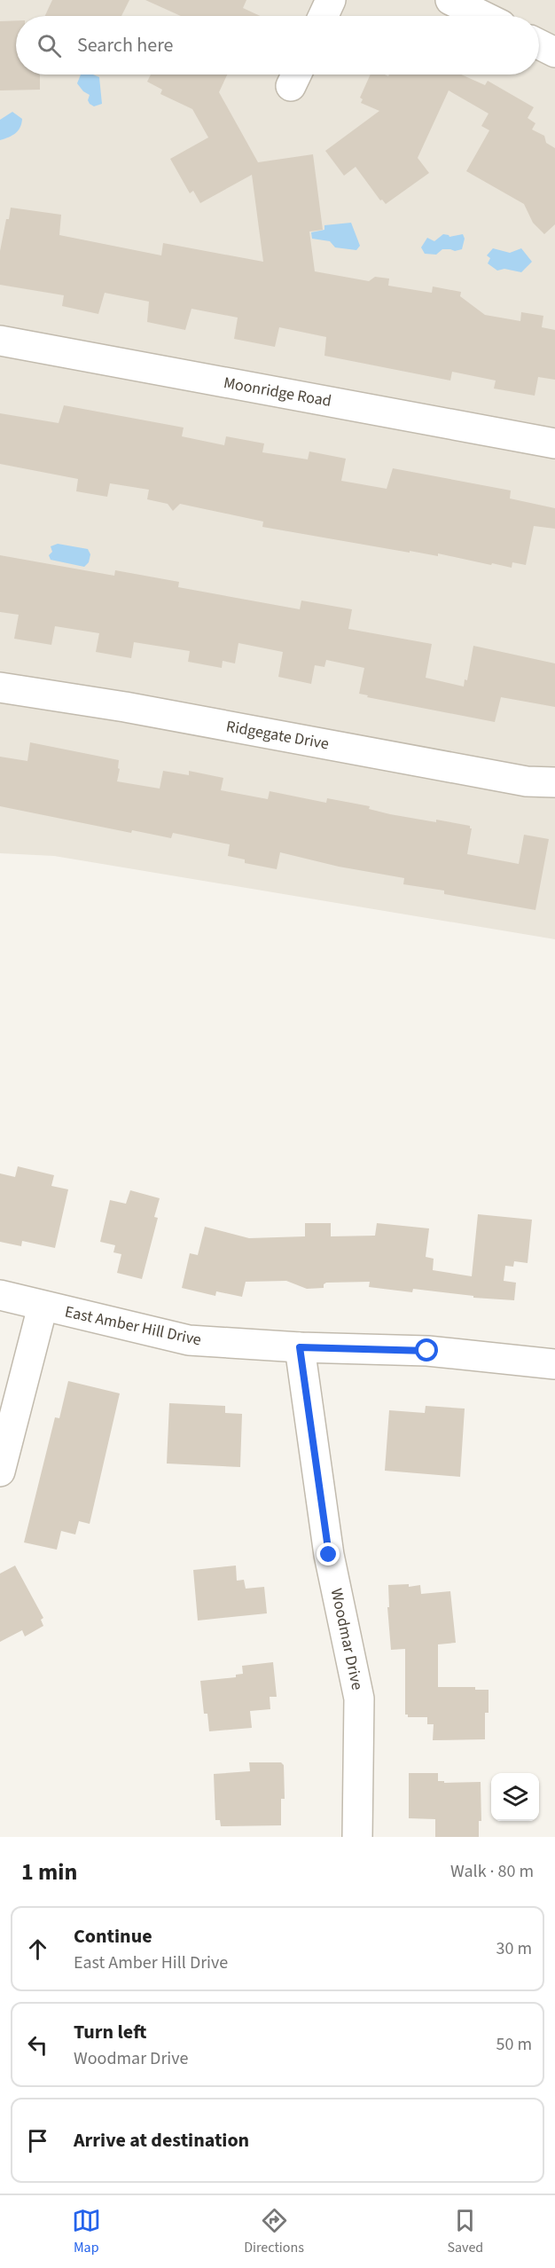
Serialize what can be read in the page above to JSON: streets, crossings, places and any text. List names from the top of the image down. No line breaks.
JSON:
{"streets":{"street":["Moonridge Road","Ridgegate Drive","East Amber Hill Drive","Woodmar Drive"]},"crossings":[["East Amber Hill Drive","Woodmar Drive"]],"page":{"search":"Search here","heading":["1 min","Walk · 80 m"],"list":[["Continue","East Amber Hill Drive","30 m"],["Turn left","Woodmar Drive","50 m"],"Arrive at destination"],"nav":["Map","Directions","Saved"]}}
